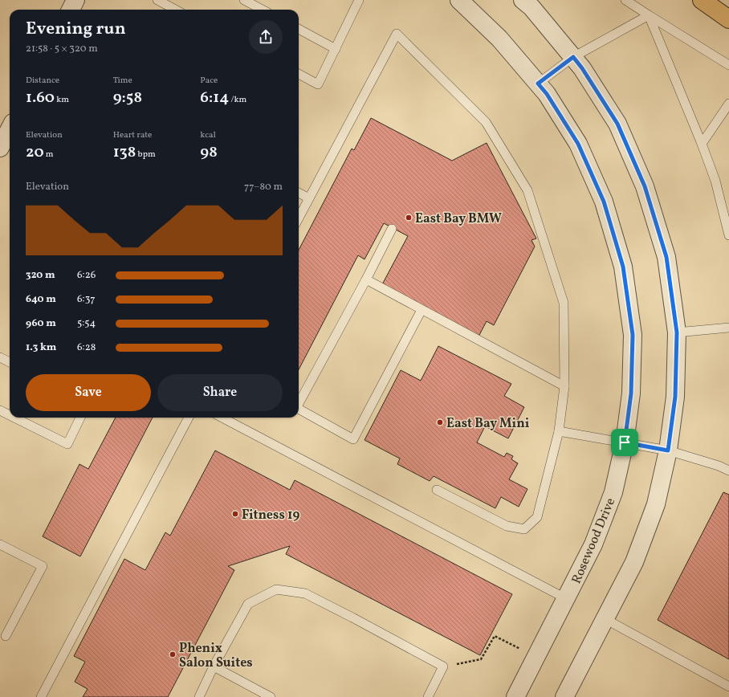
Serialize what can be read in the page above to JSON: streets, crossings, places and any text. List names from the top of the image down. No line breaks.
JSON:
{"streets":{"street":["Rosewood Drive"]},"places":["East Bay BMW","East Bay Mini","Fitness 19","Phenix Salon Suites"],"page":{"heading":["Evening run","21:58 · 5 × 320 m"],"stats":[["Distance","1.60 km"],["Time","9:58"],["Pace","6:14 /km"],["Elevation","20 m"],["Heart rate","138 bpm"],["kcal","98"]],"chart":["Elevation","77–80 m"],"list":[{"name":"320 m","note":"6:26"},{"name":"640 m","note":"6:37"},{"name":"960 m","note":"5:54"},{"name":"1.3 km","note":"6:28"}],"buttons":["Save","Share"]}}
